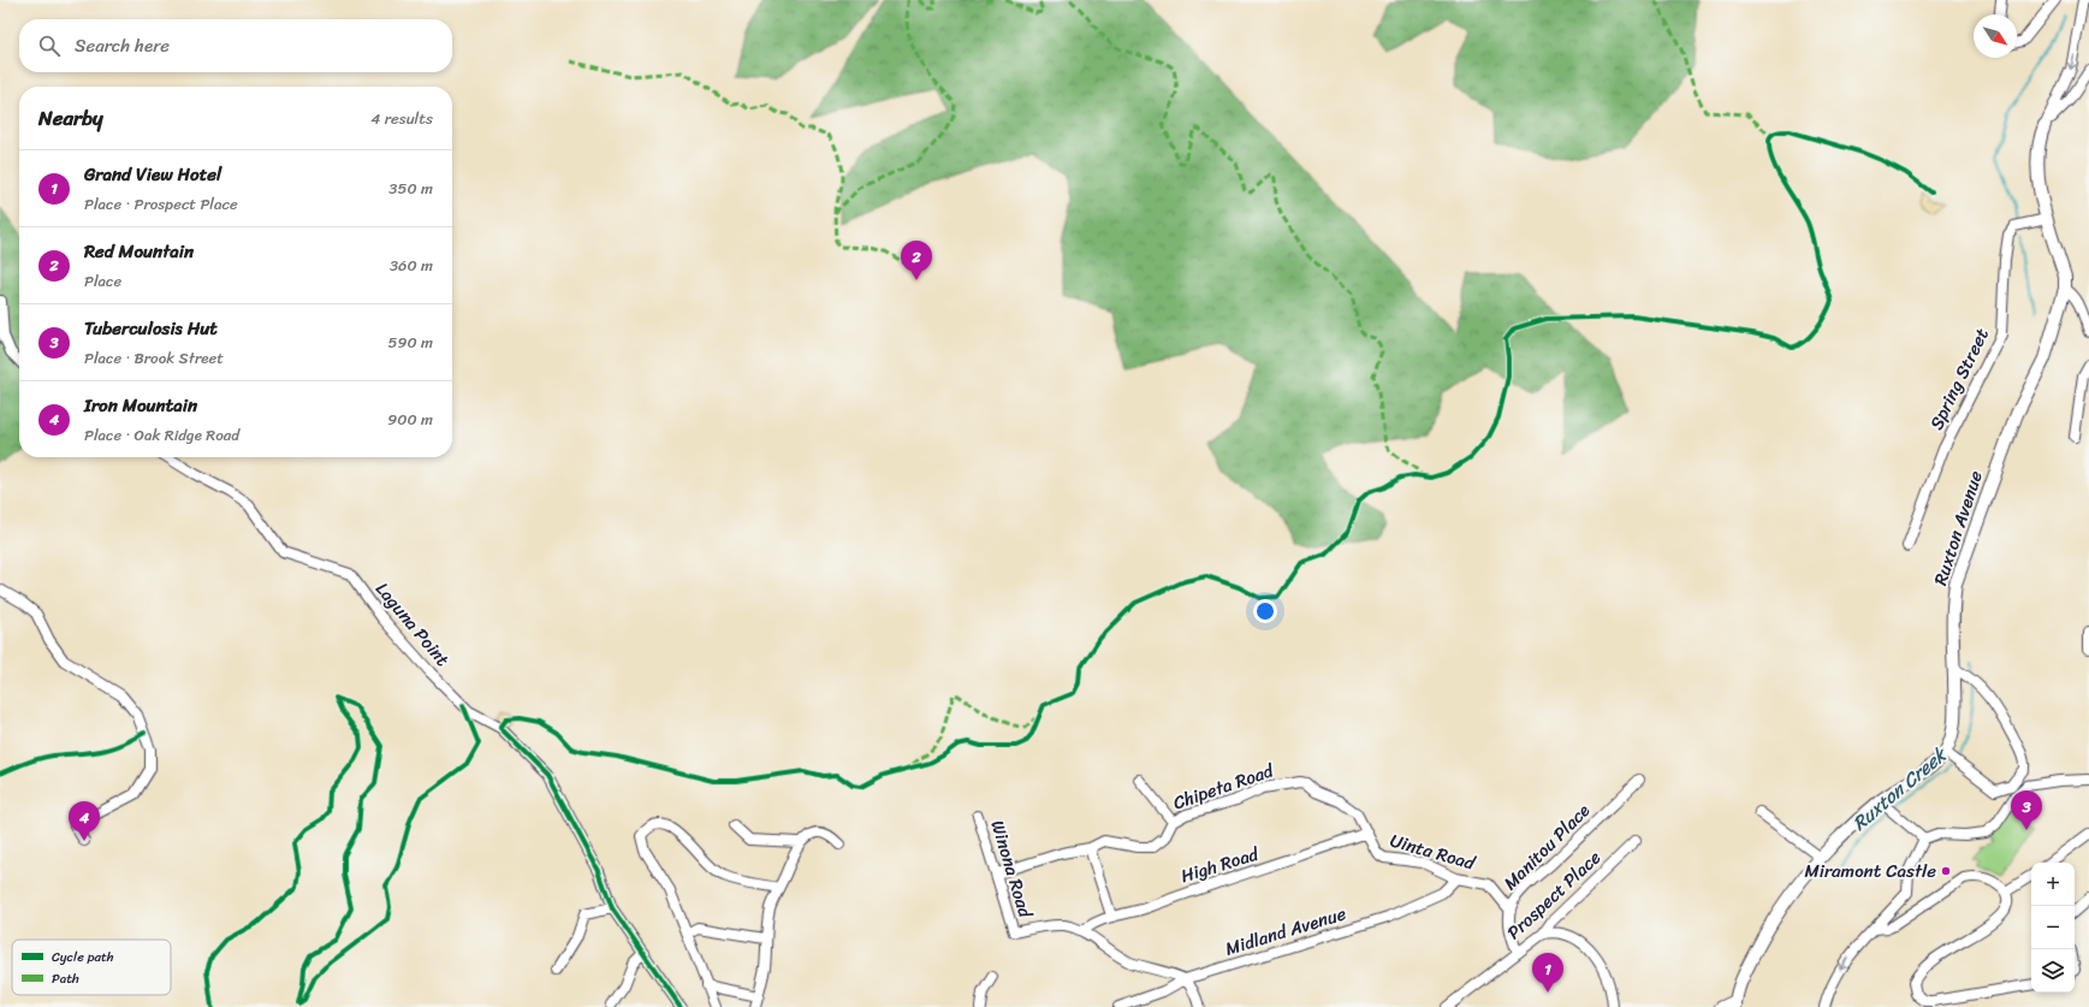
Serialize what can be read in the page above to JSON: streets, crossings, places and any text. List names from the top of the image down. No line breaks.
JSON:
{"streets":{"street":["Spring Street","Ruxton Avenue","Laguna Point","Chipeta Road","Manitou Place","Uinta Road","High Road","Winona Road","Prospect Place","Midland Avenue"]},"crossings":[["Spring Street","Ruxton Avenue"],["Chipeta Road","Uinta Road"],["Chipeta Road","Winona Road"],["Manitou Place","Uinta Road"],["Manitou Place","Prospect Place"],["Uinta Road","High Road"],["Uinta Road","Midland Avenue"],["High Road","Winona Road"]],"water":["Ruxton Creek"],"places":["Miramont Castle"],"legend":["Cycle path","Path"],"north":"bottom right","page":{"search":"Search here","heading":["Nearby","4 results"],"list":[{"mark":"1","name":"Grand View Hotel","note":"Place · Prospect Place","value":"350 m"},{"mark":"2","name":"Red Mountain","note":"Place","value":"360 m"},{"mark":"3","name":"Tuberculosis Hut","note":"Place · Brook Street","value":"590 m"},{"mark":"4","name":"Iron Mountain","note":"Place · Oak Ridge Road","value":"900 m"}],"pins":["2","3","4","1"],"map_buttons":["+","−"]}}
